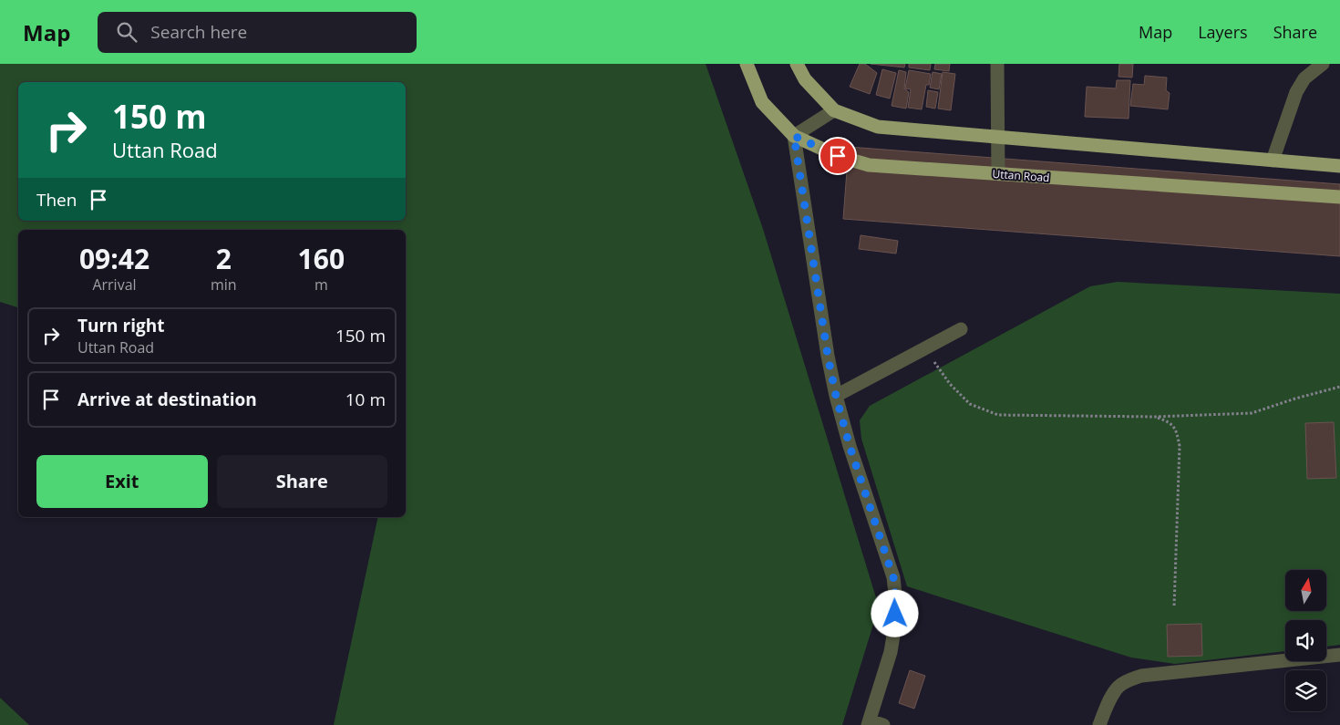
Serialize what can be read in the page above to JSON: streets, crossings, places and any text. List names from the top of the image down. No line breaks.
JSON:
{"streets":{"main road":["Uttan Road"]},"north":"top","page":{"header":"Map","search":"Search here","nav":["Map","Layers","Share"],"turn":["150 m","Uttan Road"],"then":"Then","eta":["09:42","Arrival","2","min","160","m"],"list":[{"name":"Turn right","note":"Uttan Road","value":"150 m"},{"name":"Arrive at destination","value":"10 m"}],"buttons":["Exit","Share"]}}
